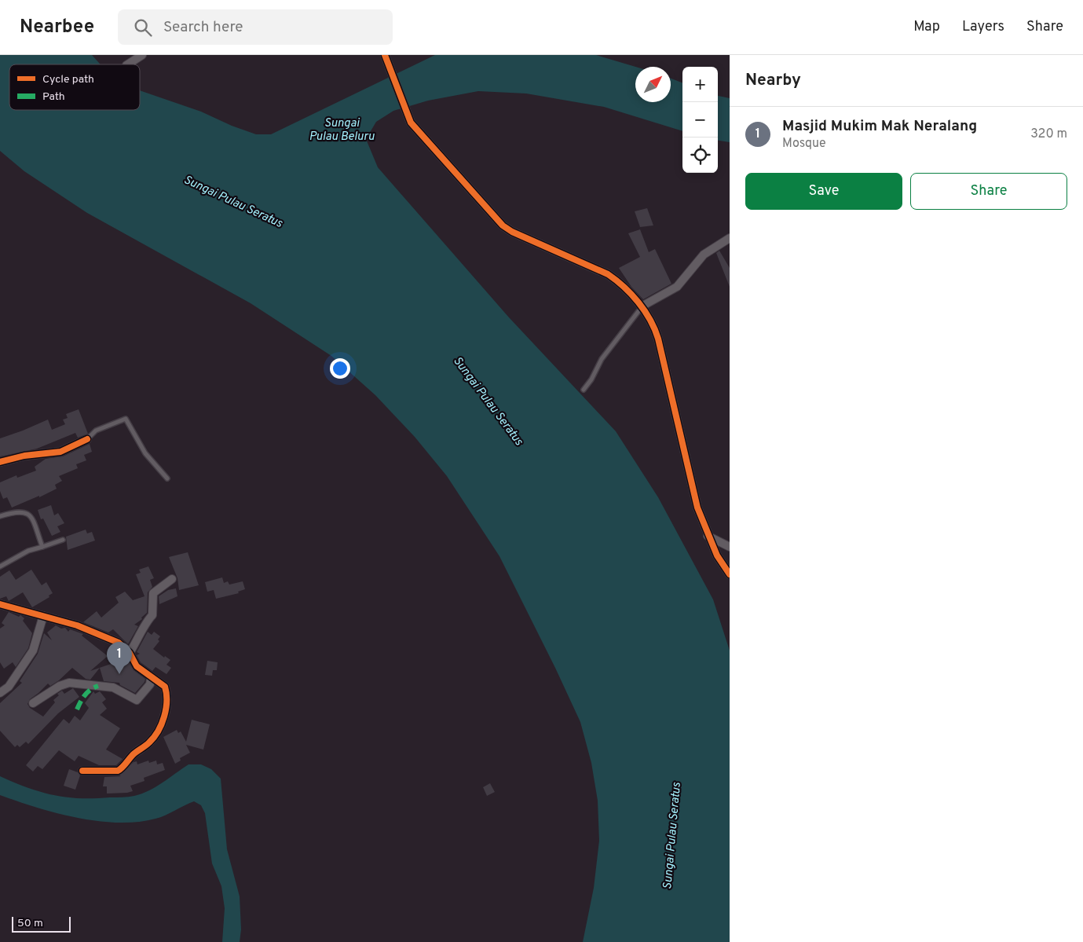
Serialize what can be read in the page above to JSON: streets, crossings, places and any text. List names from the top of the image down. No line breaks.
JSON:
{"water":["Sungai Pulau Beluru","Sungai Pulau Seratus"],"legend":["Cycle path","Path"],"scale_bar":"50 m","north":"top right","page":{"header":"Nearbee","search":"Search here","nav":["Map","Layers","Share"],"heading":"Nearby","map_buttons":["+","−"],"list":[{"mark":"1","name":"Masjid Mukim Mak Neralang","note":"Mosque","value":"320 m"}],"buttons":["Save","Share"],"pins":"1","scale":"50 m"}}
